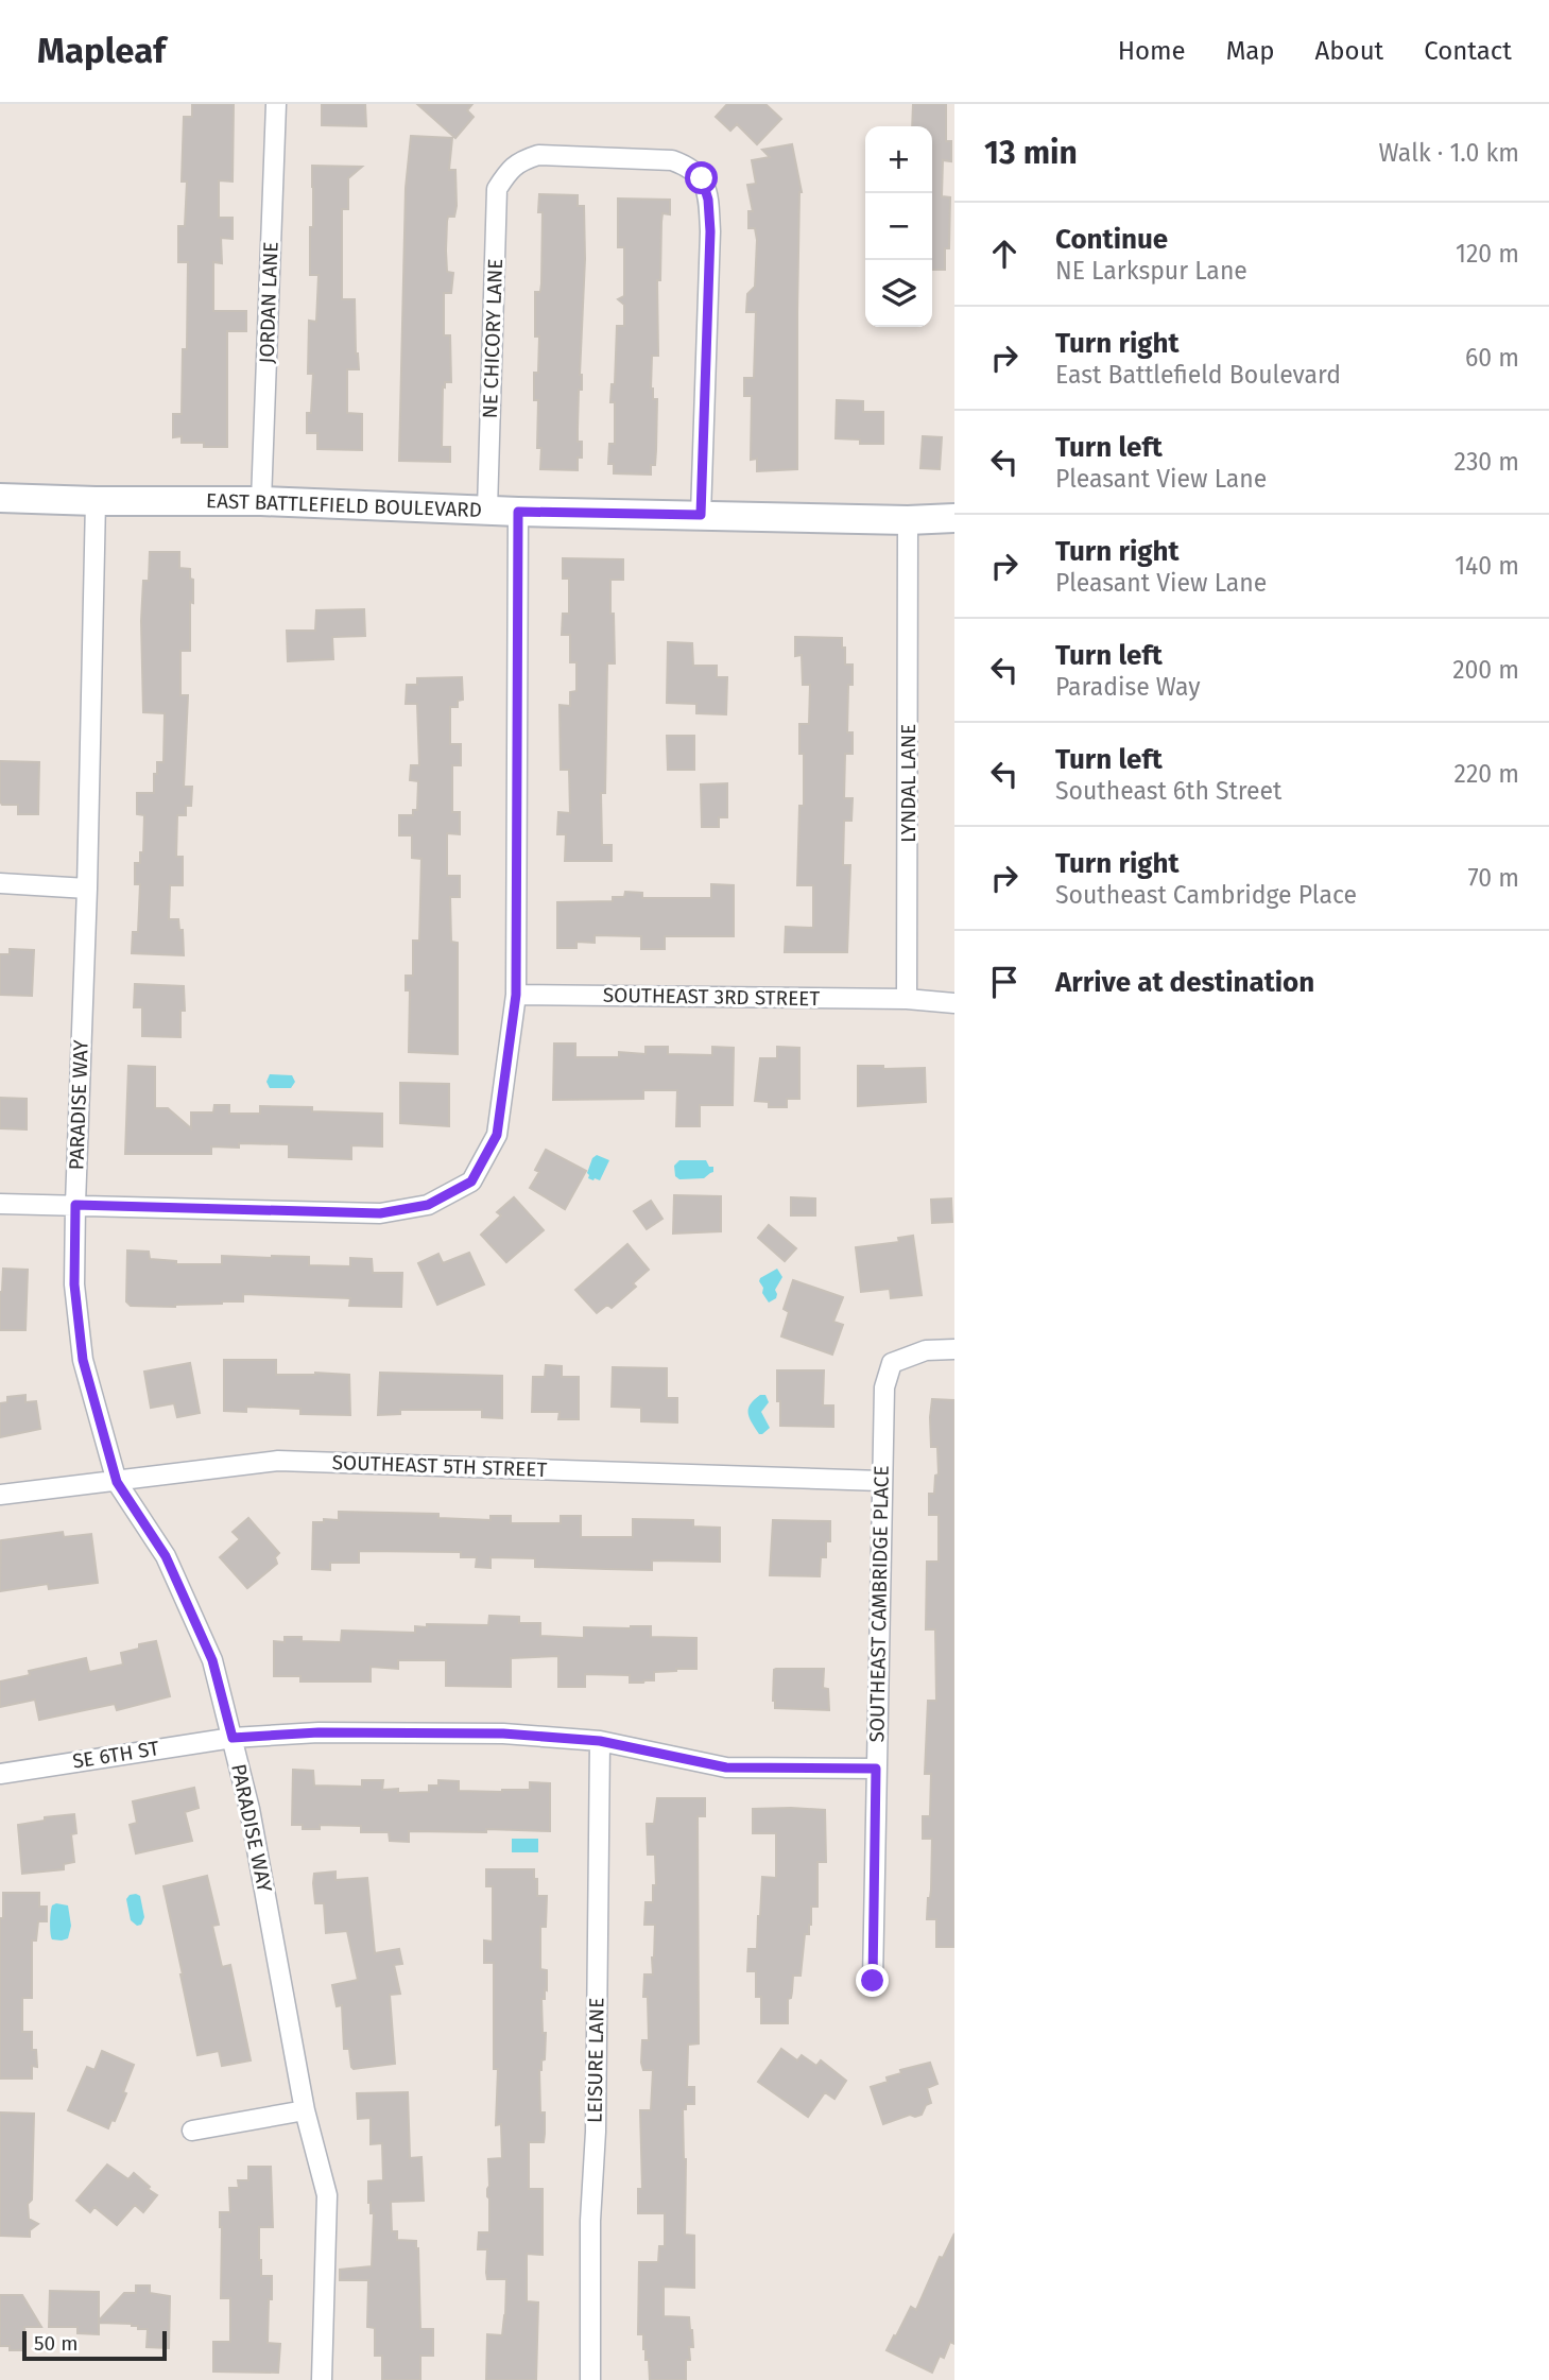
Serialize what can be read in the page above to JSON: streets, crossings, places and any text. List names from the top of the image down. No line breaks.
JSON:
{"streets":{"street":["JORDAN LANE","NE CHICORY LANE","EAST BATTLEFIELD BOULEVARD","LYNDAL LANE","SOUTHEAST 3RD STREET","PARADISE WAY","SOUTHEAST 5TH STREET","SOUTHEAST CAMBRIDGE PLACE","SE 6TH ST","LEISURE LANE"]},"crossings":[["JORDAN LANE","EAST BATTLEFIELD BOULEVARD"],["NE CHICORY LANE","EAST BATTLEFIELD BOULEVARD"],["EAST BATTLEFIELD BOULEVARD","LYNDAL LANE"],["EAST BATTLEFIELD BOULEVARD","PARADISE WAY"],["LYNDAL LANE","SOUTHEAST 3RD STREET"],["PARADISE WAY","SOUTHEAST 5TH STREET"],["PARADISE WAY","SE 6TH ST"],["SOUTHEAST 5TH STREET","SOUTHEAST CAMBRIDGE PLACE"],["SOUTHEAST CAMBRIDGE PLACE","SE 6TH ST"],["SE 6TH ST","LEISURE LANE"]],"scale_bar":"50 m","page":{"header":"Mapleaf","nav":["Home","Map","About","Contact"],"heading":["13 min","Walk · 1.0 km"],"map_buttons":["+","−"],"list":[["Continue","NE Larkspur Lane","120 m"],["Turn right","East Battlefield Boulevard","60 m"],["Turn left","Pleasant View Lane","230 m"],["Turn right","Pleasant View Lane","140 m"],["Turn left","Paradise Way","200 m"],["Turn left","Southeast 6th Street","220 m"],["Turn right","Southeast Cambridge Place","70 m"],"Arrive at destination"],"scale":"50 m"}}
